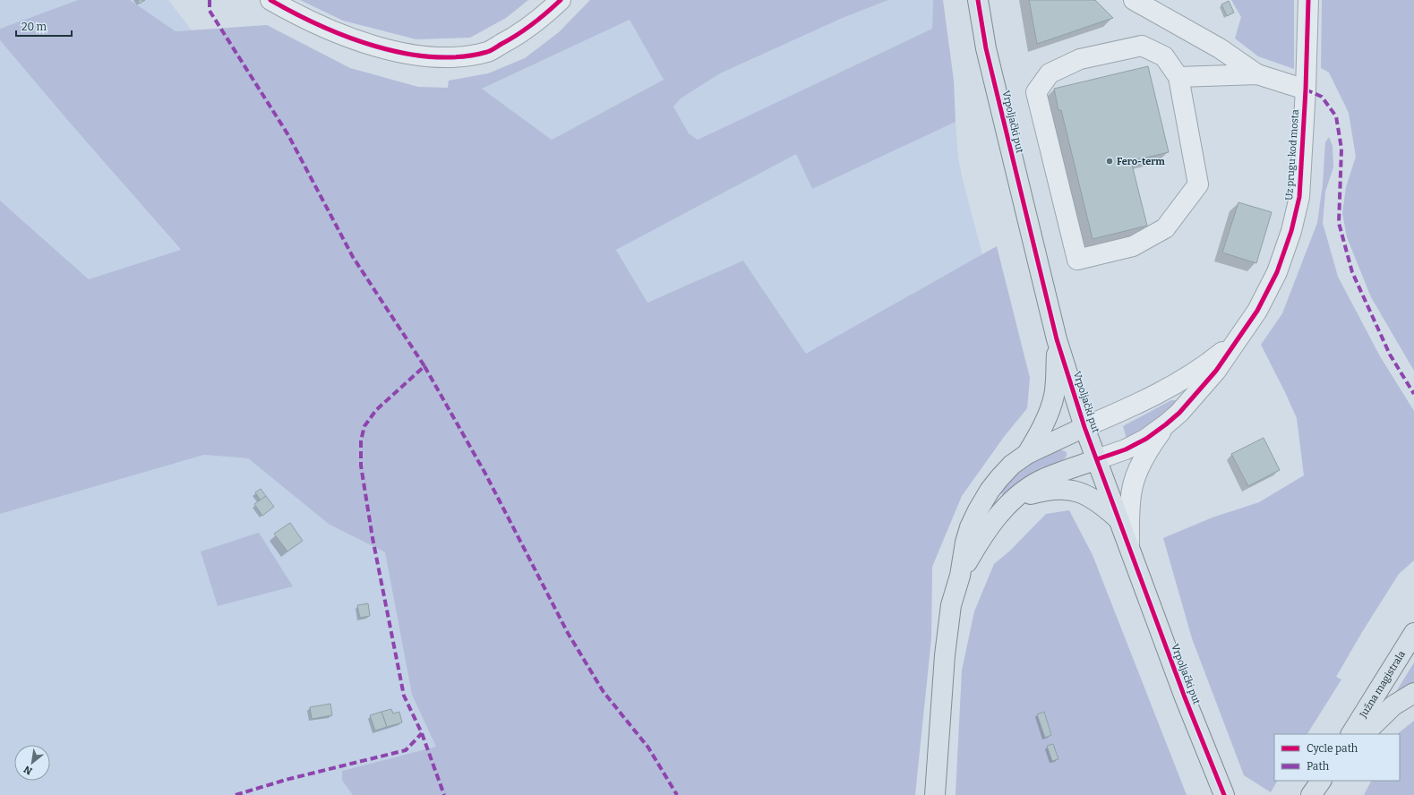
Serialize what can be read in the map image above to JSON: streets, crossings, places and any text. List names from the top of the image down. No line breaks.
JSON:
{"streets":{"main road":["Vrpoljački put","Južna magistrala"],"street":["Uz prugu kod mosta"]},"places":["Fero-term"],"legend":["Cycle path","Path"],"scale_bar":"20 m","north":"bottom left"}
